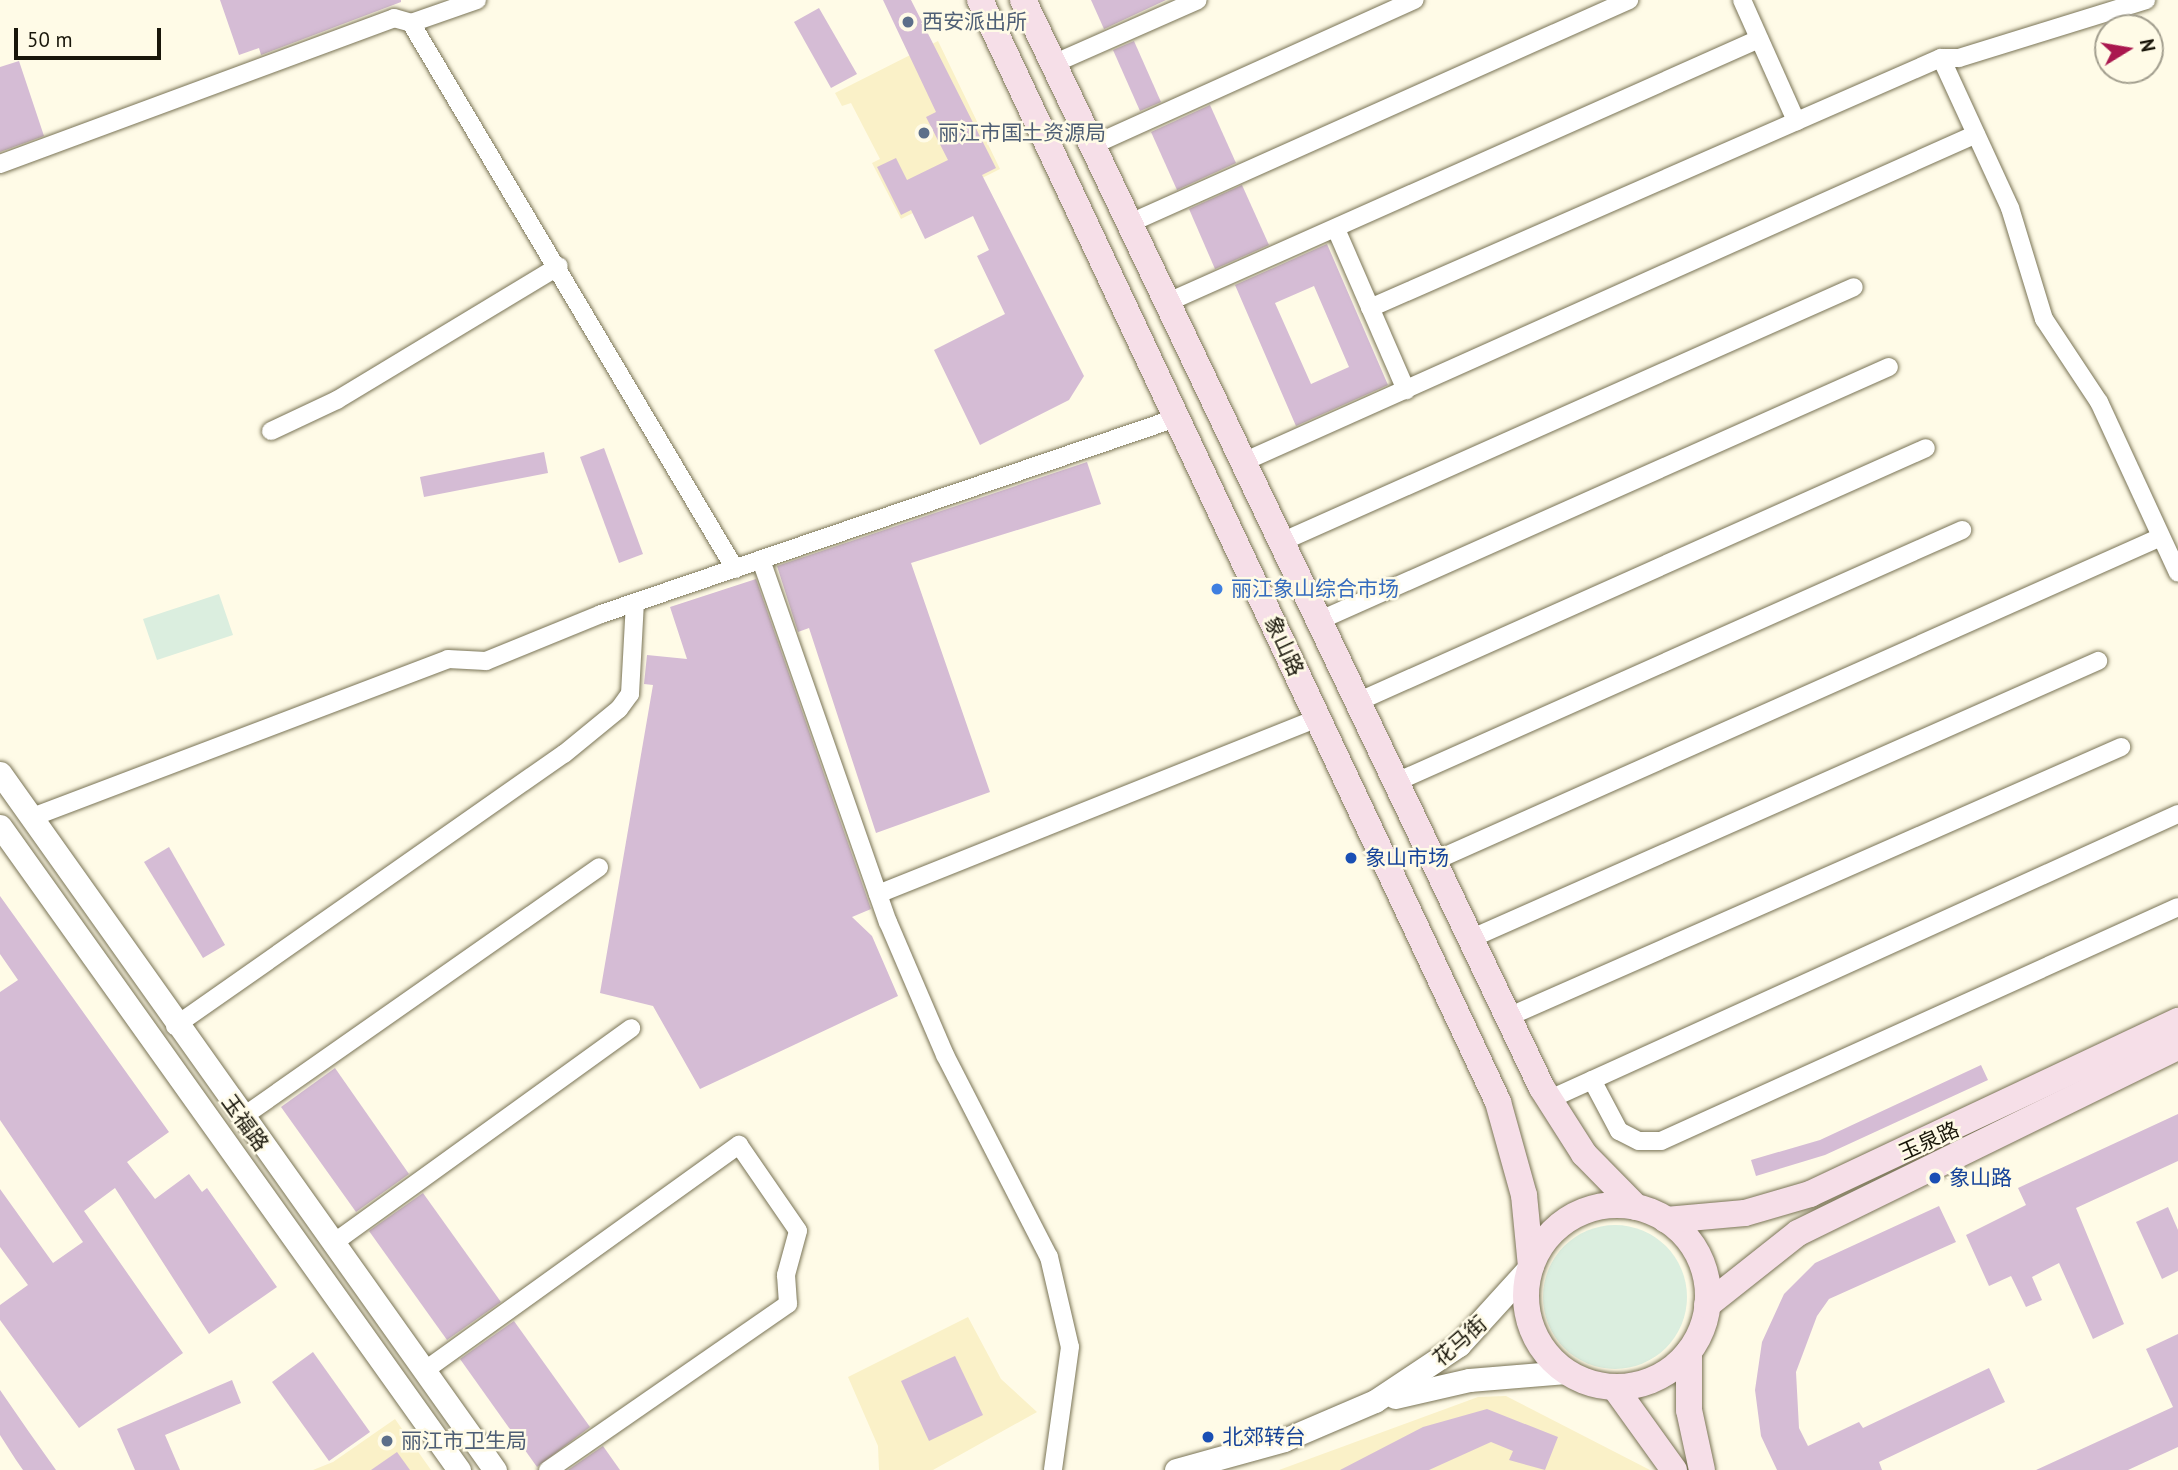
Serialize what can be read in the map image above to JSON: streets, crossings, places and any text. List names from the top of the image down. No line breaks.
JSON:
{"streets":{"main road":["象山路","玉泉路"],"street":["玉福路","花马街"]},"crossings":[["象山路","玉泉路"],["象山路","花马街"],["玉泉路","花马街"]],"places":["西安派出所","丽江市国土资源局","丽江象山综合市场","象山市场","象山路","北郊转台","丽江市卫生局"],"scale_bar":"50 m","north":"right"}
